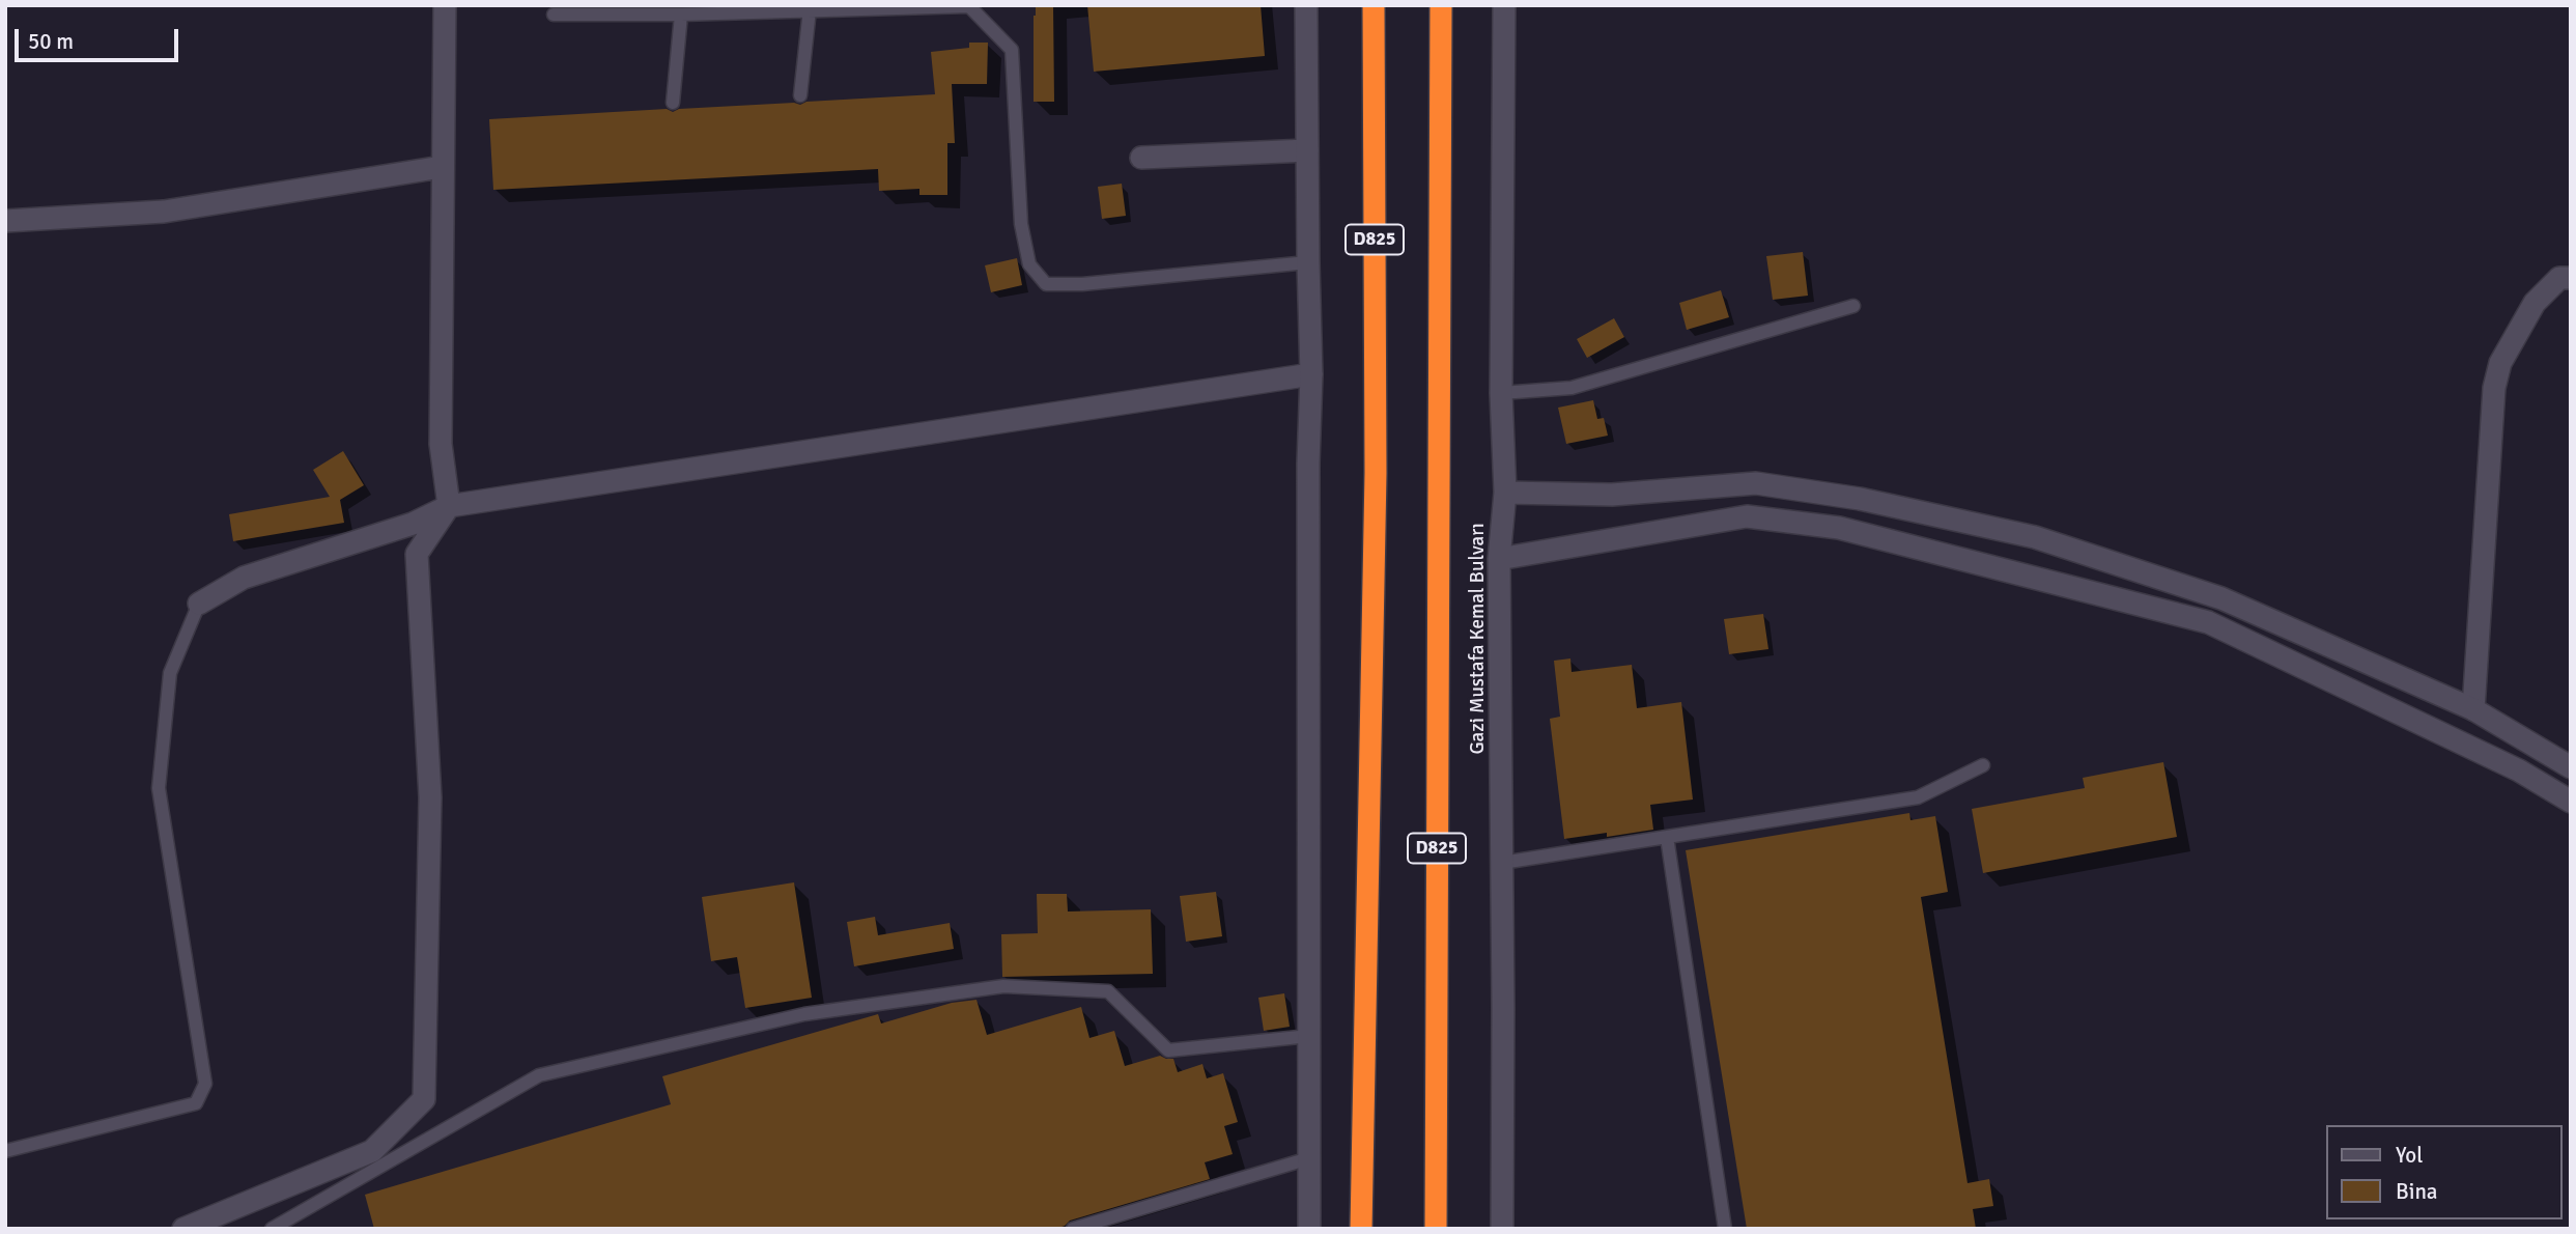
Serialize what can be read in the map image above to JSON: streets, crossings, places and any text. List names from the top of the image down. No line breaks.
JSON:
{"streets":{"highway":["D825","Gazi Mustafa Kemal Bulvarı"]},"legend":["Yol","Bina"],"scale_bar":"50 m"}
